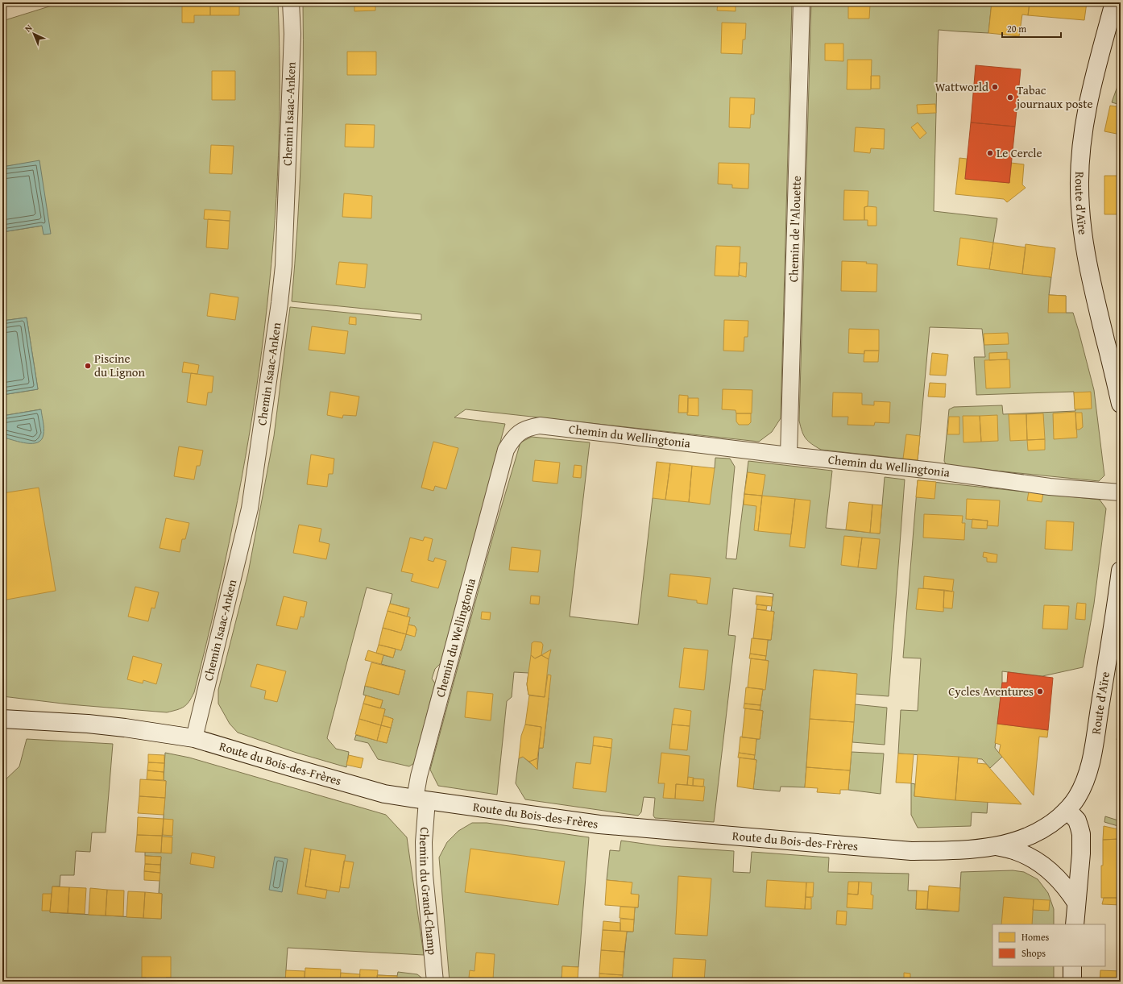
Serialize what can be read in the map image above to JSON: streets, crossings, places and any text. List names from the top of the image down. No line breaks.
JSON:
{"streets":{"street":["Chemin Isaac-Anken","Route d'Aïre","Chemin de l'Alouette","Chemin du Wellingtonia","Route du Bois-des-Frères","Chemin du Grand-Champ"]},"crossings":[["Chemin Isaac-Anken","Route du Bois-des-Frères"],["Route d'Aïre","Route du Bois-des-Frères"],["Chemin de l'Alouette","Chemin du Wellingtonia"],["Chemin du Wellingtonia","Route du Bois-des-Frères"],["Chemin du Wellingtonia","Chemin du Grand-Champ"],["Route du Bois-des-Frères","Chemin du Grand-Champ"]],"places":["Wattworld","Tabac journaux poste","Le Cercle","Piscine du Lignon","Cycles Aventures"],"legend":["Homes","Shops"],"scale_bar":"20 m","north":"top left"}
